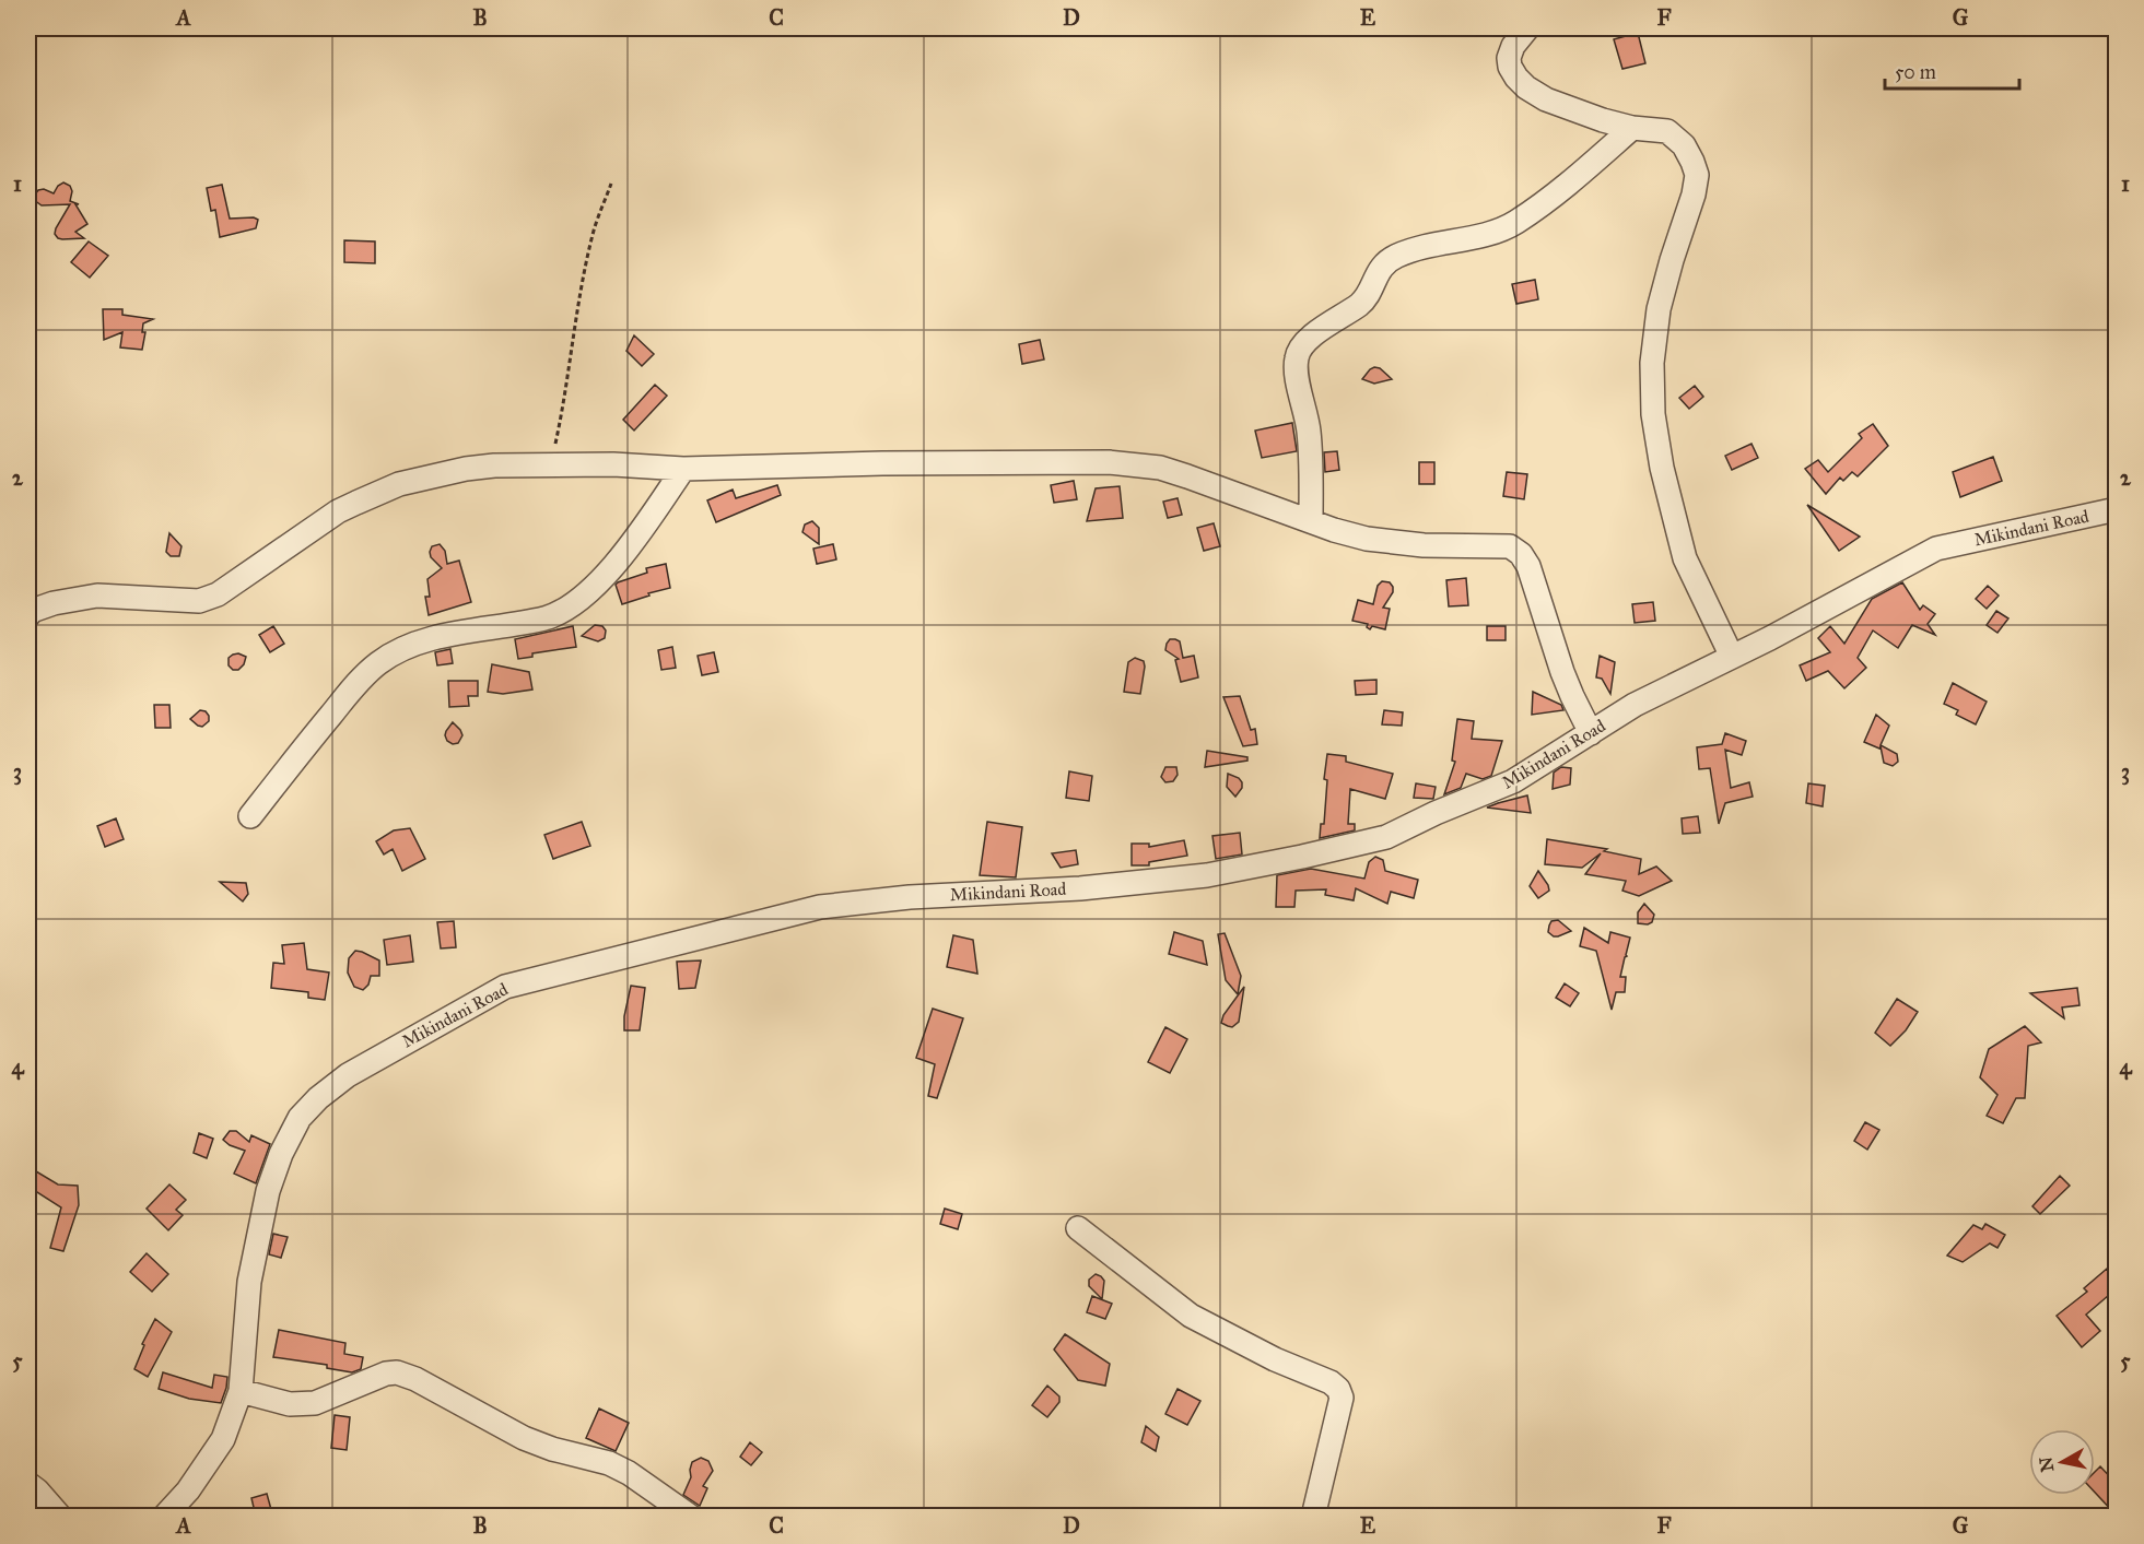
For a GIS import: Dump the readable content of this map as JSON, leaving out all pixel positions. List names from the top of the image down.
{
  "streets": {
    "street": ["Mikindani Road"]
  },
  "scale_bar": "50 m",
  "north": "left",
  "grid": {
    "columns": [
      "A",
      "B",
      "C",
      "D",
      "E",
      "F",
      "G"
    ],
    "rows": [
      "1",
      "2",
      "3",
      "4",
      "5"
    ]
  }
}
